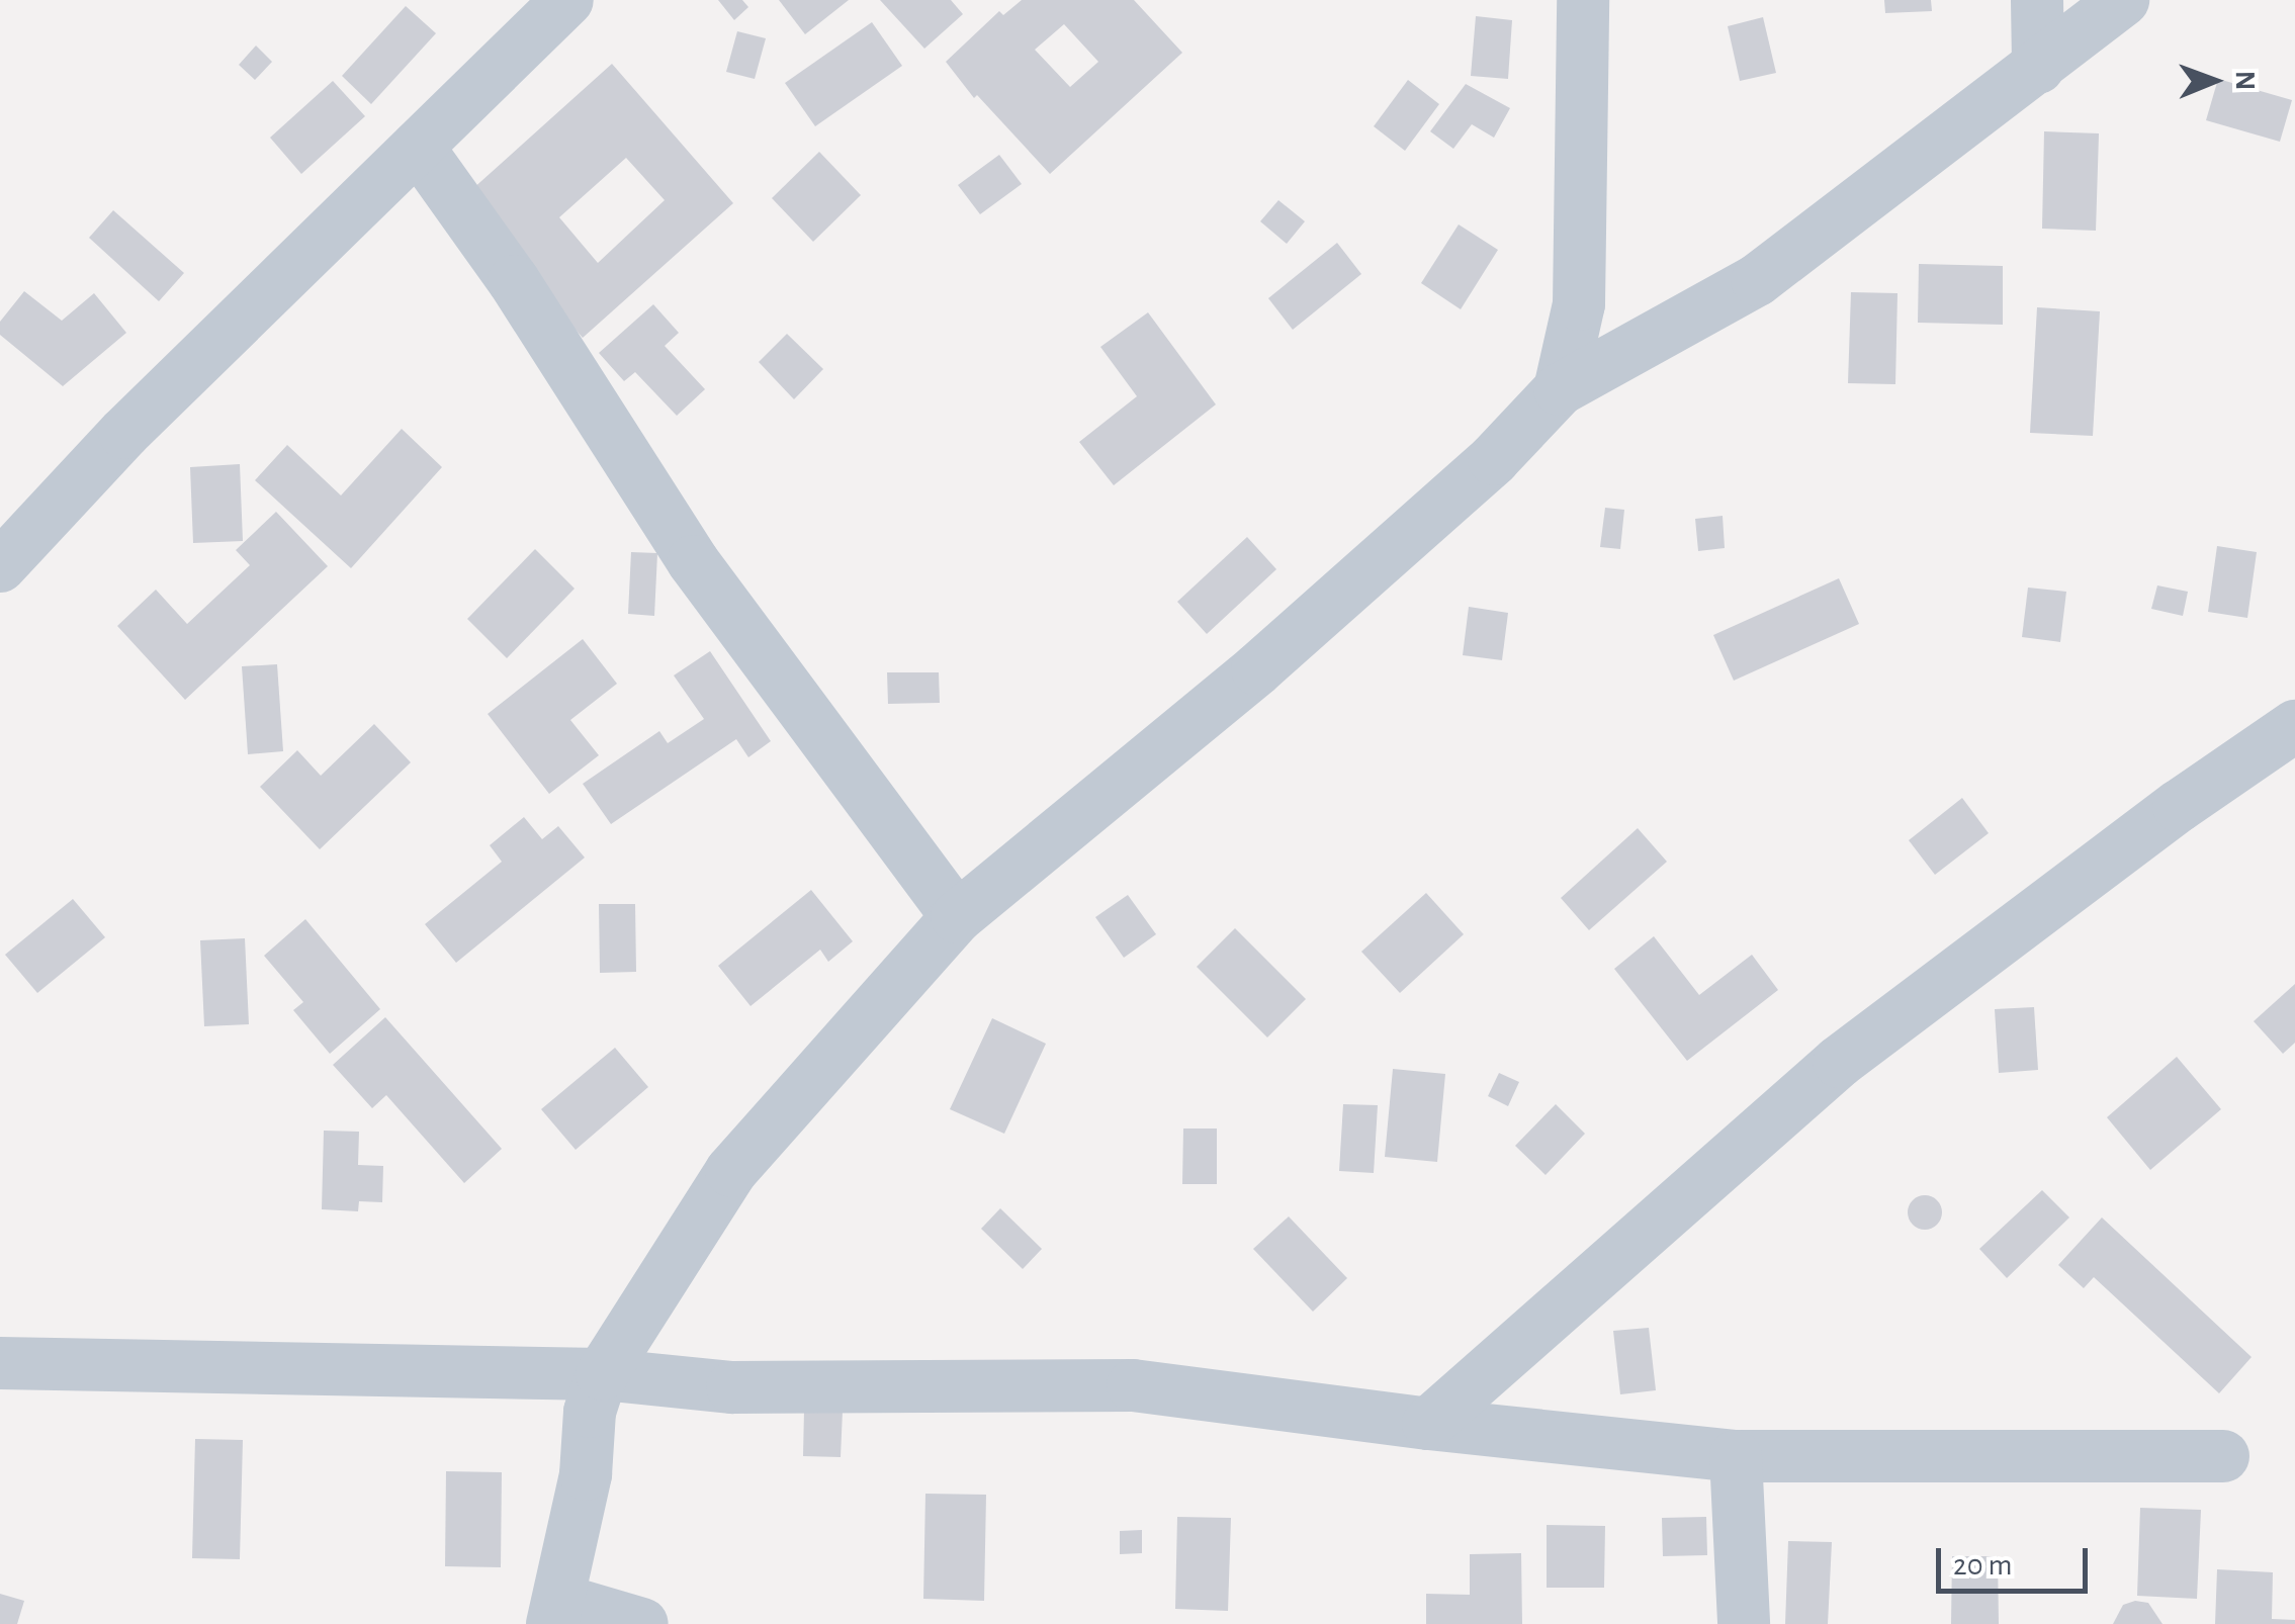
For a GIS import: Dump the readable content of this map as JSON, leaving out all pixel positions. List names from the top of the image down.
{
  "scale_bar": "20 m",
  "north": "right"
}
